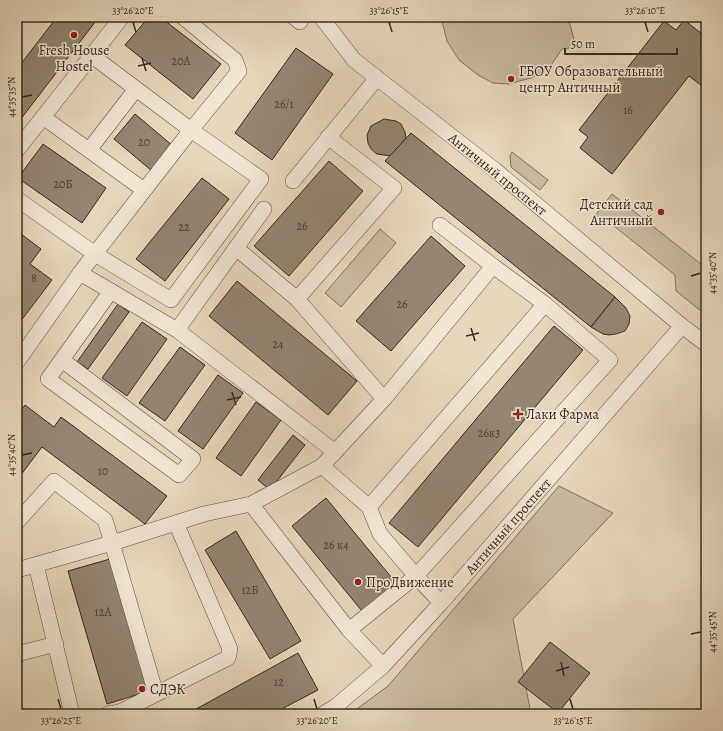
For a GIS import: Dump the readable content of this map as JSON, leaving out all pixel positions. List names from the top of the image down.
{
  "streets": {
    "street": ["Античный проспект"]
  },
  "places": {
    "other": [
      "Fresh House Hostel",
      "ГБОУ Образовательный центр Античный",
      "Детский сад Античный",
      "ПроДвижение",
      "СДЭК"
    ],
    "health": ["Лаки Фарма"]
  },
  "house_numbers": [
    "20А",
    "26/1",
    "16",
    "20",
    "20Б",
    "26",
    "22",
    "8",
    "26",
    "24",
    "26к3",
    "10",
    "26 к4",
    "12Б",
    "12А",
    "12"
  ],
  "scale_bar": "50 m",
  "coordinates": [
    "33°26'20\"E",
    "33°26'15\"E",
    "33°26'10\"E",
    "44°35'35\"N",
    "44°35'40\"N",
    "44°35'45\"N",
    "33°26'25\"E"
  ]
}
